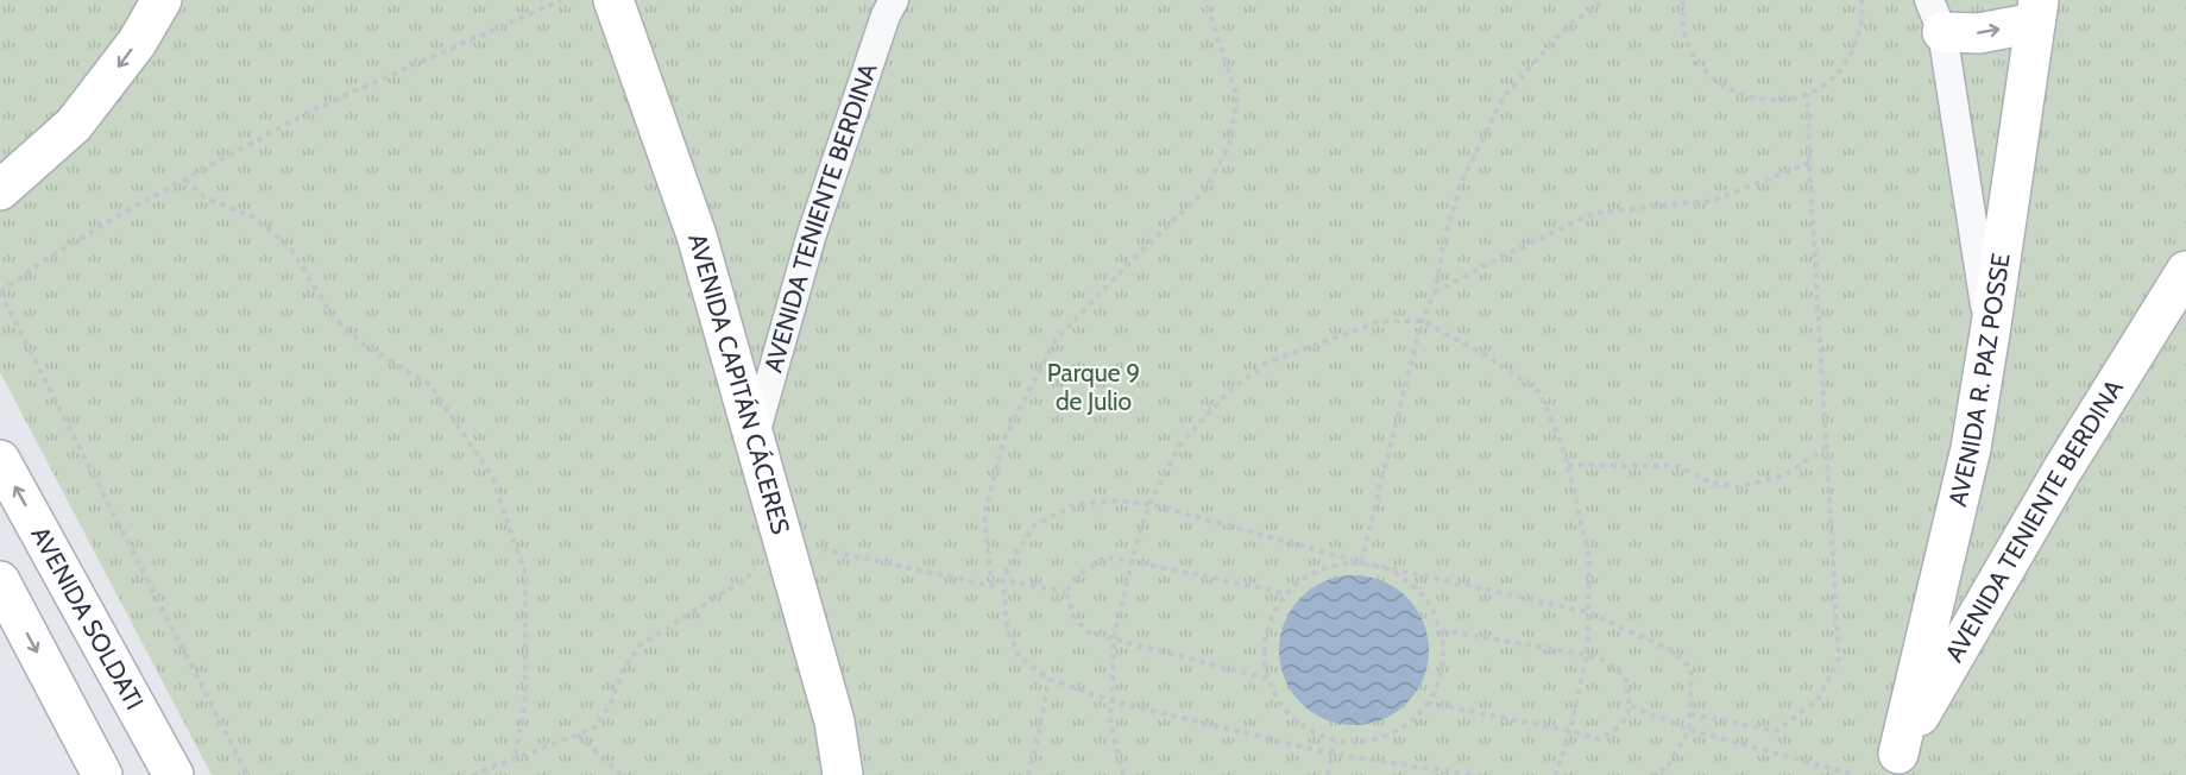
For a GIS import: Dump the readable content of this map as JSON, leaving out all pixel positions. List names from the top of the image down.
{
  "streets": {
    "street": [
      "AVENIDA TENIENTE BERDINA",
      "AVENIDA R. PAZ POSSE",
      "AVENIDA CAPITÁN CÁCERES",
      "AVENIDA SOLDATI"
    ]
  },
  "crossings": [
    ["AVENIDA TENIENTE BERDINA", "AVENIDA R. PAZ POSSE"],
    ["AVENIDA TENIENTE BERDINA", "AVENIDA CAPITÁN CÁCERES"]
  ],
  "parks": ["Parque 9 de Julio"]
}
